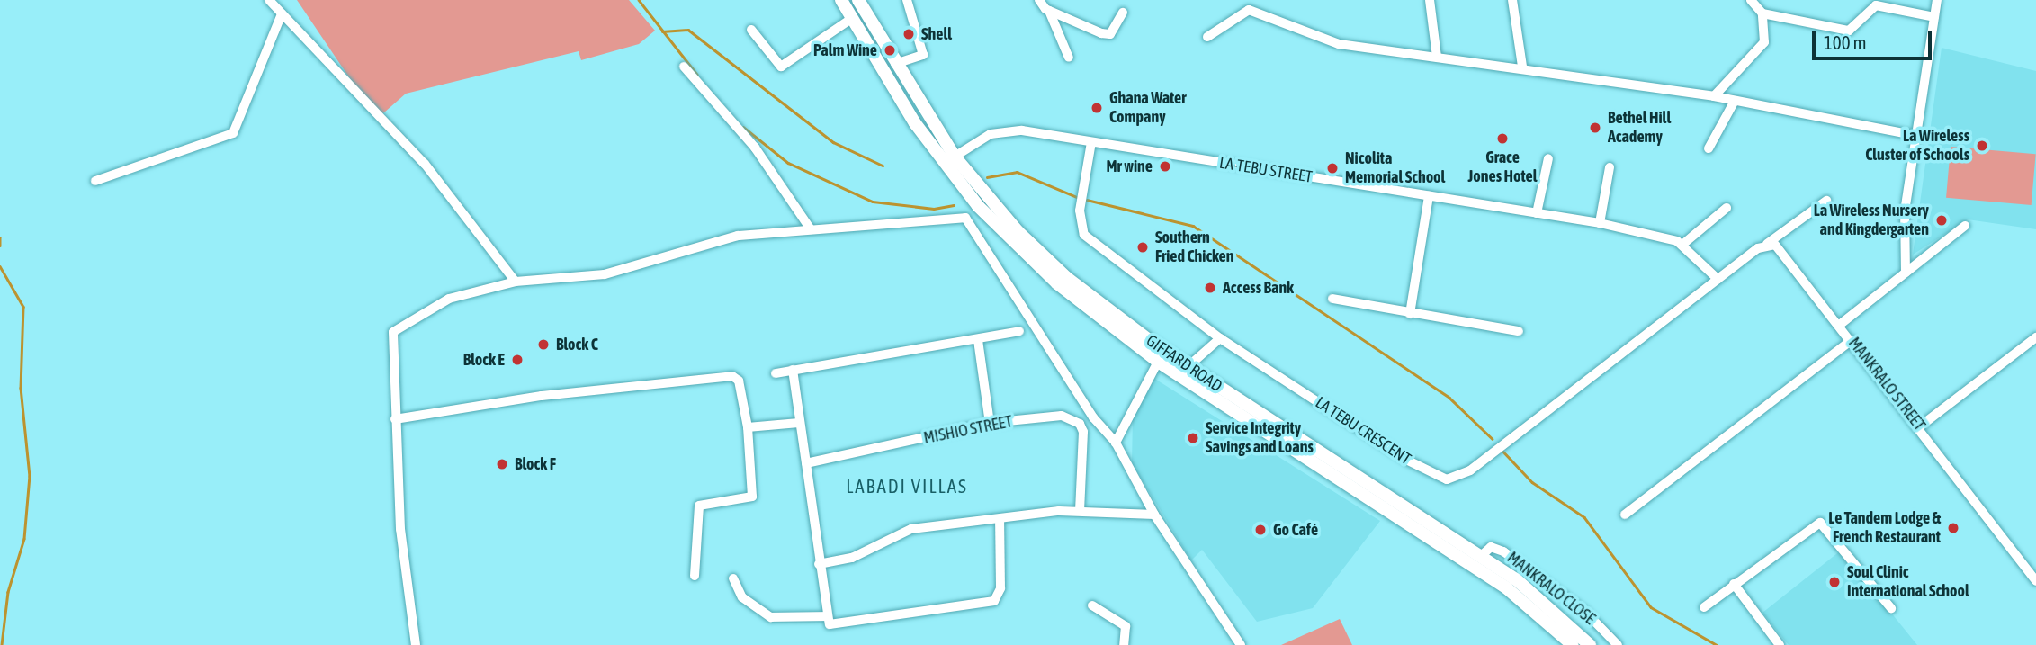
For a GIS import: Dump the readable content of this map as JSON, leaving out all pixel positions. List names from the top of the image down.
{
  "streets": {
    "main road": ["GIFFARD ROAD"],
    "street": [
      "LA-TEBU STREET",
      "MANKRALO STREET",
      "MISHIO STREET",
      "LA TEBU CRESCENT",
      "MANKRALO CLOSE"
    ]
  },
  "crossings": [
    ["LA-TEBU STREET", "GIFFARD ROAD"],
    ["LA-TEBU STREET", "LA TEBU CRESCENT"],
    ["GIFFARD ROAD", "MANKRALO CLOSE"]
  ],
  "districts": ["LABADI VILLAS"],
  "places": [
    "Shell",
    "Palm Wine",
    "Ghana Water Company",
    "Bethel Hill Academy",
    "Grace Jones Hotel",
    "La Wireless Cluster of Schools",
    "Mr wine",
    "Nicolita Memorial School",
    "La Wireless Nursery and Kingdergarten",
    "Southern Fried Chicken",
    "Access Bank",
    "Block C",
    "Block E",
    "Service Integrity Savings and Loans",
    "Block F",
    "Le Tandem Lodge & French Restaurant",
    "Go Café",
    "Soul Clinic International School"
  ],
  "scale_bar": "100 m"
}
